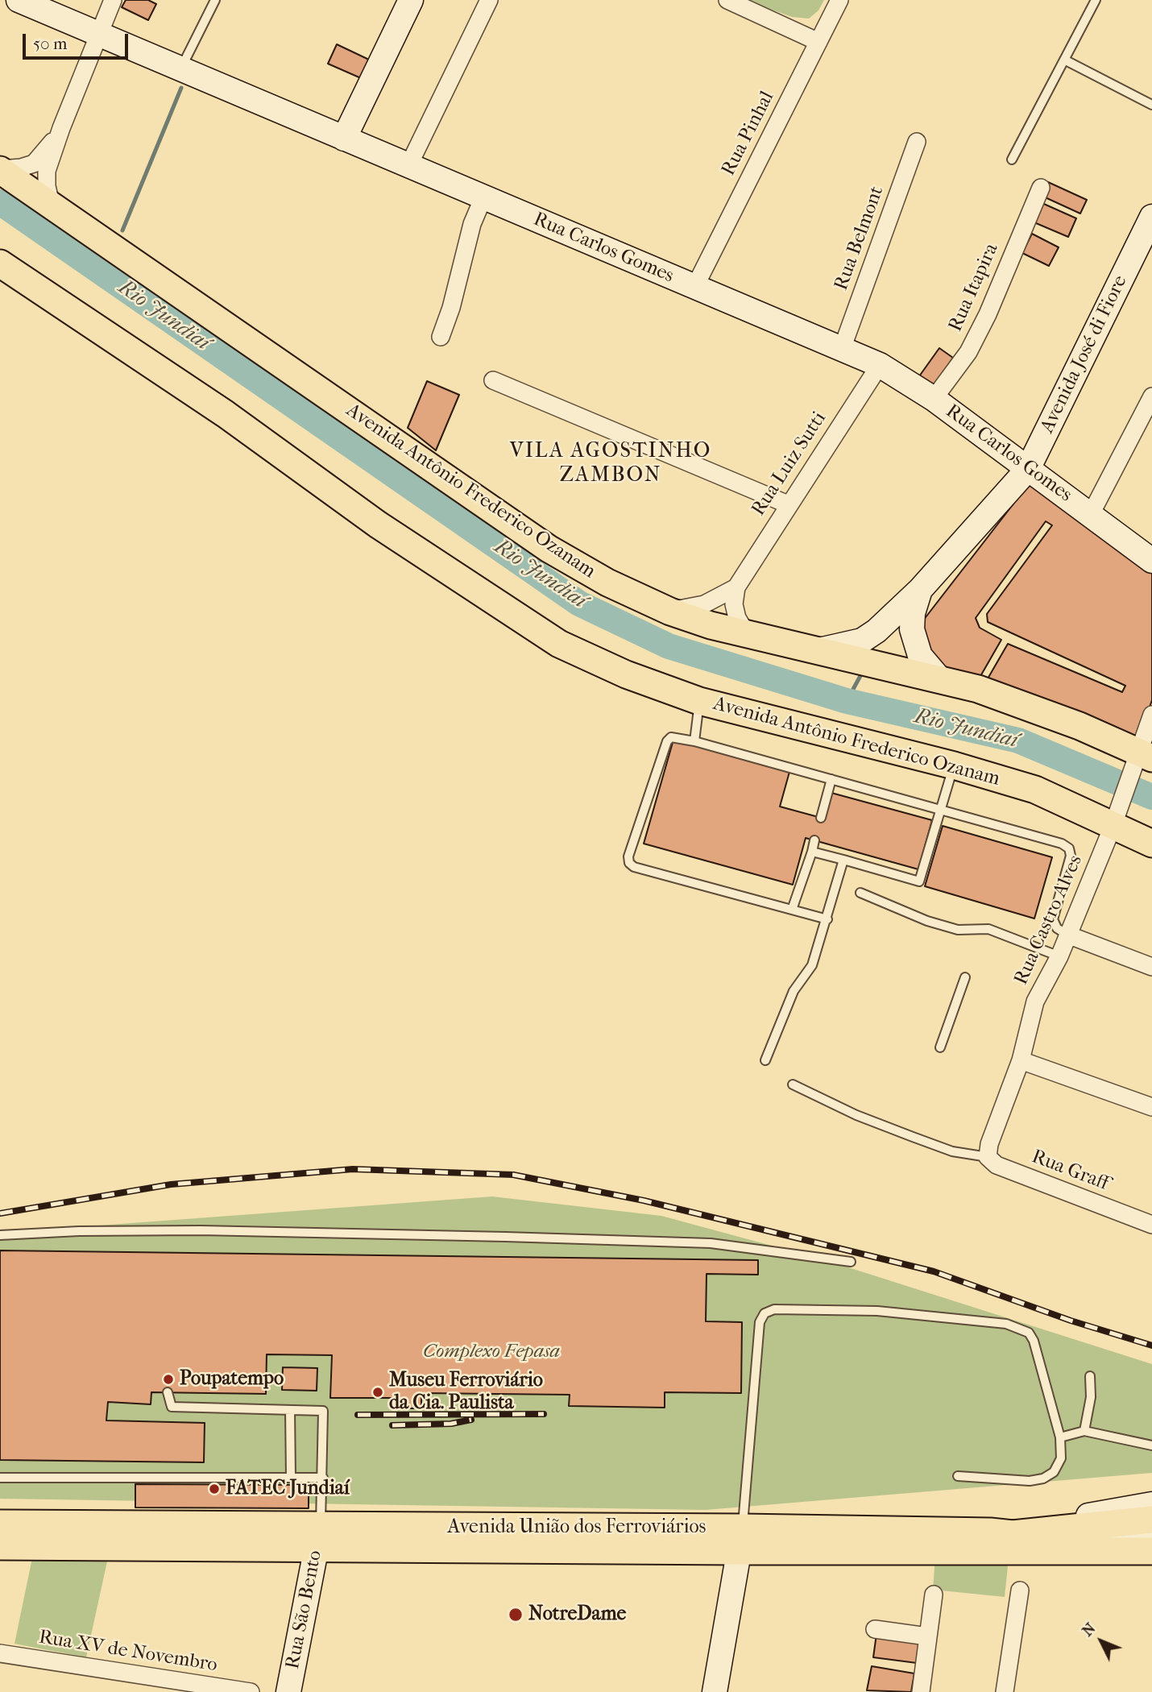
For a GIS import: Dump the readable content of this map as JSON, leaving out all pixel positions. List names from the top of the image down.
{
  "streets": {
    "main road": [
      "Rua Carlos Gomes",
      "Avenida José di Fiore",
      "Avenida Antônio Frederico Ozanam",
      "Avenida União dos Ferroviários",
      "Rua São Bento"
    ],
    "street": [
      "Rua Pinhal",
      "Rua Belmont",
      "Rua Itapira",
      "Rua Luiz Sutti",
      "Rua Castro Alves",
      "Rua Graff",
      "Rua XV de Novembro"
    ]
  },
  "crossings": [
    ["Rua Pinhal", "Rua Carlos Gomes"],
    ["Rua Belmont", "Rua Carlos Gomes"],
    ["Rua Carlos Gomes", "Rua Itapira"],
    ["Rua Carlos Gomes", "Avenida José di Fiore"],
    ["Rua Carlos Gomes", "Rua Luiz Sutti"],
    ["Avenida José di Fiore", "Avenida Antônio Frederico Ozanam"],
    ["Avenida Antônio Frederico Ozanam", "Rua Castro Alves"],
    ["Rua Castro Alves", "Rua Graff"],
    ["Avenida União dos Ferroviários", "Rua São Bento"]
  ],
  "districts": ["VILA AGOSTINHO ZAMBON"],
  "water": ["Rio Jundiaí"],
  "parks": ["Complexo Fepasa"],
  "places": [
    "Poupatempo",
    "Museu Ferroviário da Cia. Paulista",
    "FATEC Jundiaí",
    "NotreDame"
  ],
  "scale_bar": "50 m",
  "north": "top left"
}
